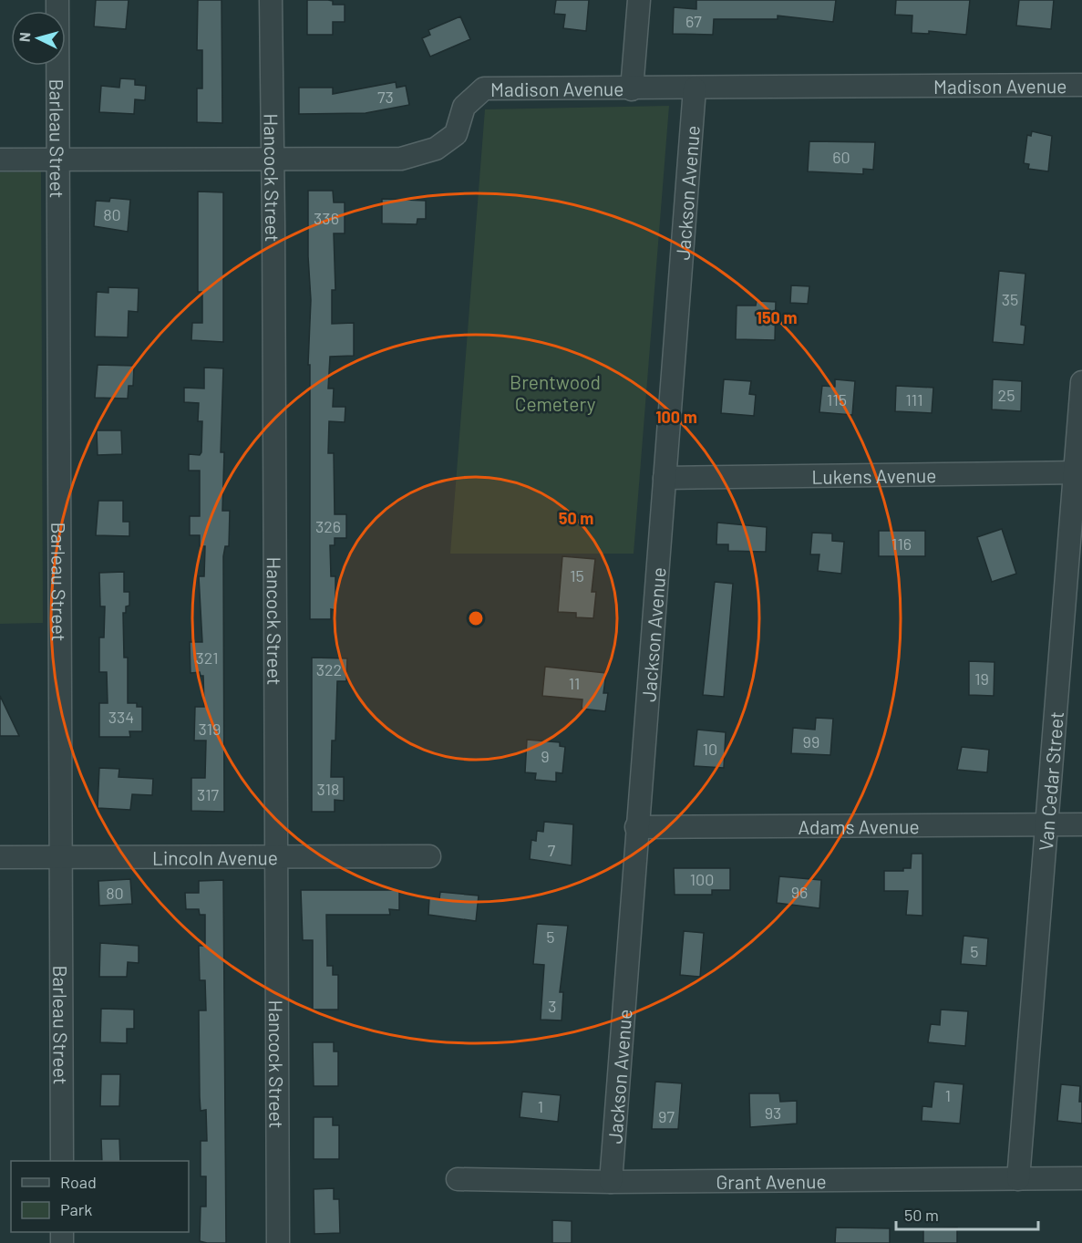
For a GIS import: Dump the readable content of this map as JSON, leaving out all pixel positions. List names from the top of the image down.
{
  "streets": {
    "street": [
      "Madison Avenue",
      "Barleau Street",
      "Hancock Street",
      "Jackson Avenue",
      "Lukens Avenue",
      "Van Cedar Street",
      "Adams Avenue",
      "Lincoln Avenue",
      "Grant Avenue"
    ]
  },
  "crossings": [
    ["Madison Avenue", "Barleau Street"],
    ["Madison Avenue", "Hancock Street"],
    ["Madison Avenue", "Jackson Avenue"],
    ["Barleau Street", "Lincoln Avenue"],
    ["Hancock Street", "Lincoln Avenue"],
    ["Jackson Avenue", "Lukens Avenue"],
    ["Jackson Avenue", "Adams Avenue"],
    ["Jackson Avenue", "Grant Avenue"],
    ["Lukens Avenue", "Van Cedar Street"],
    ["Van Cedar Street", "Adams Avenue"],
    ["Van Cedar Street", "Grant Avenue"]
  ],
  "parks": ["Brentwood Cemetery"],
  "house_numbers": [
    "67",
    "73",
    "60",
    "80",
    "336",
    "35",
    "25",
    "115",
    "111",
    "326",
    "116",
    "15",
    "321",
    "322",
    "19",
    "11",
    "334",
    "319",
    "99",
    "10",
    "9",
    "318",
    "317",
    "7",
    "100",
    "96",
    "80",
    "5",
    "5",
    "3",
    "1",
    "1",
    "93",
    "97"
  ],
  "legend": ["Road", "Park"],
  "scale_bar": "50 m",
  "north": "left",
  "rings": ["150 m", "100 m", "50 m"]
}
